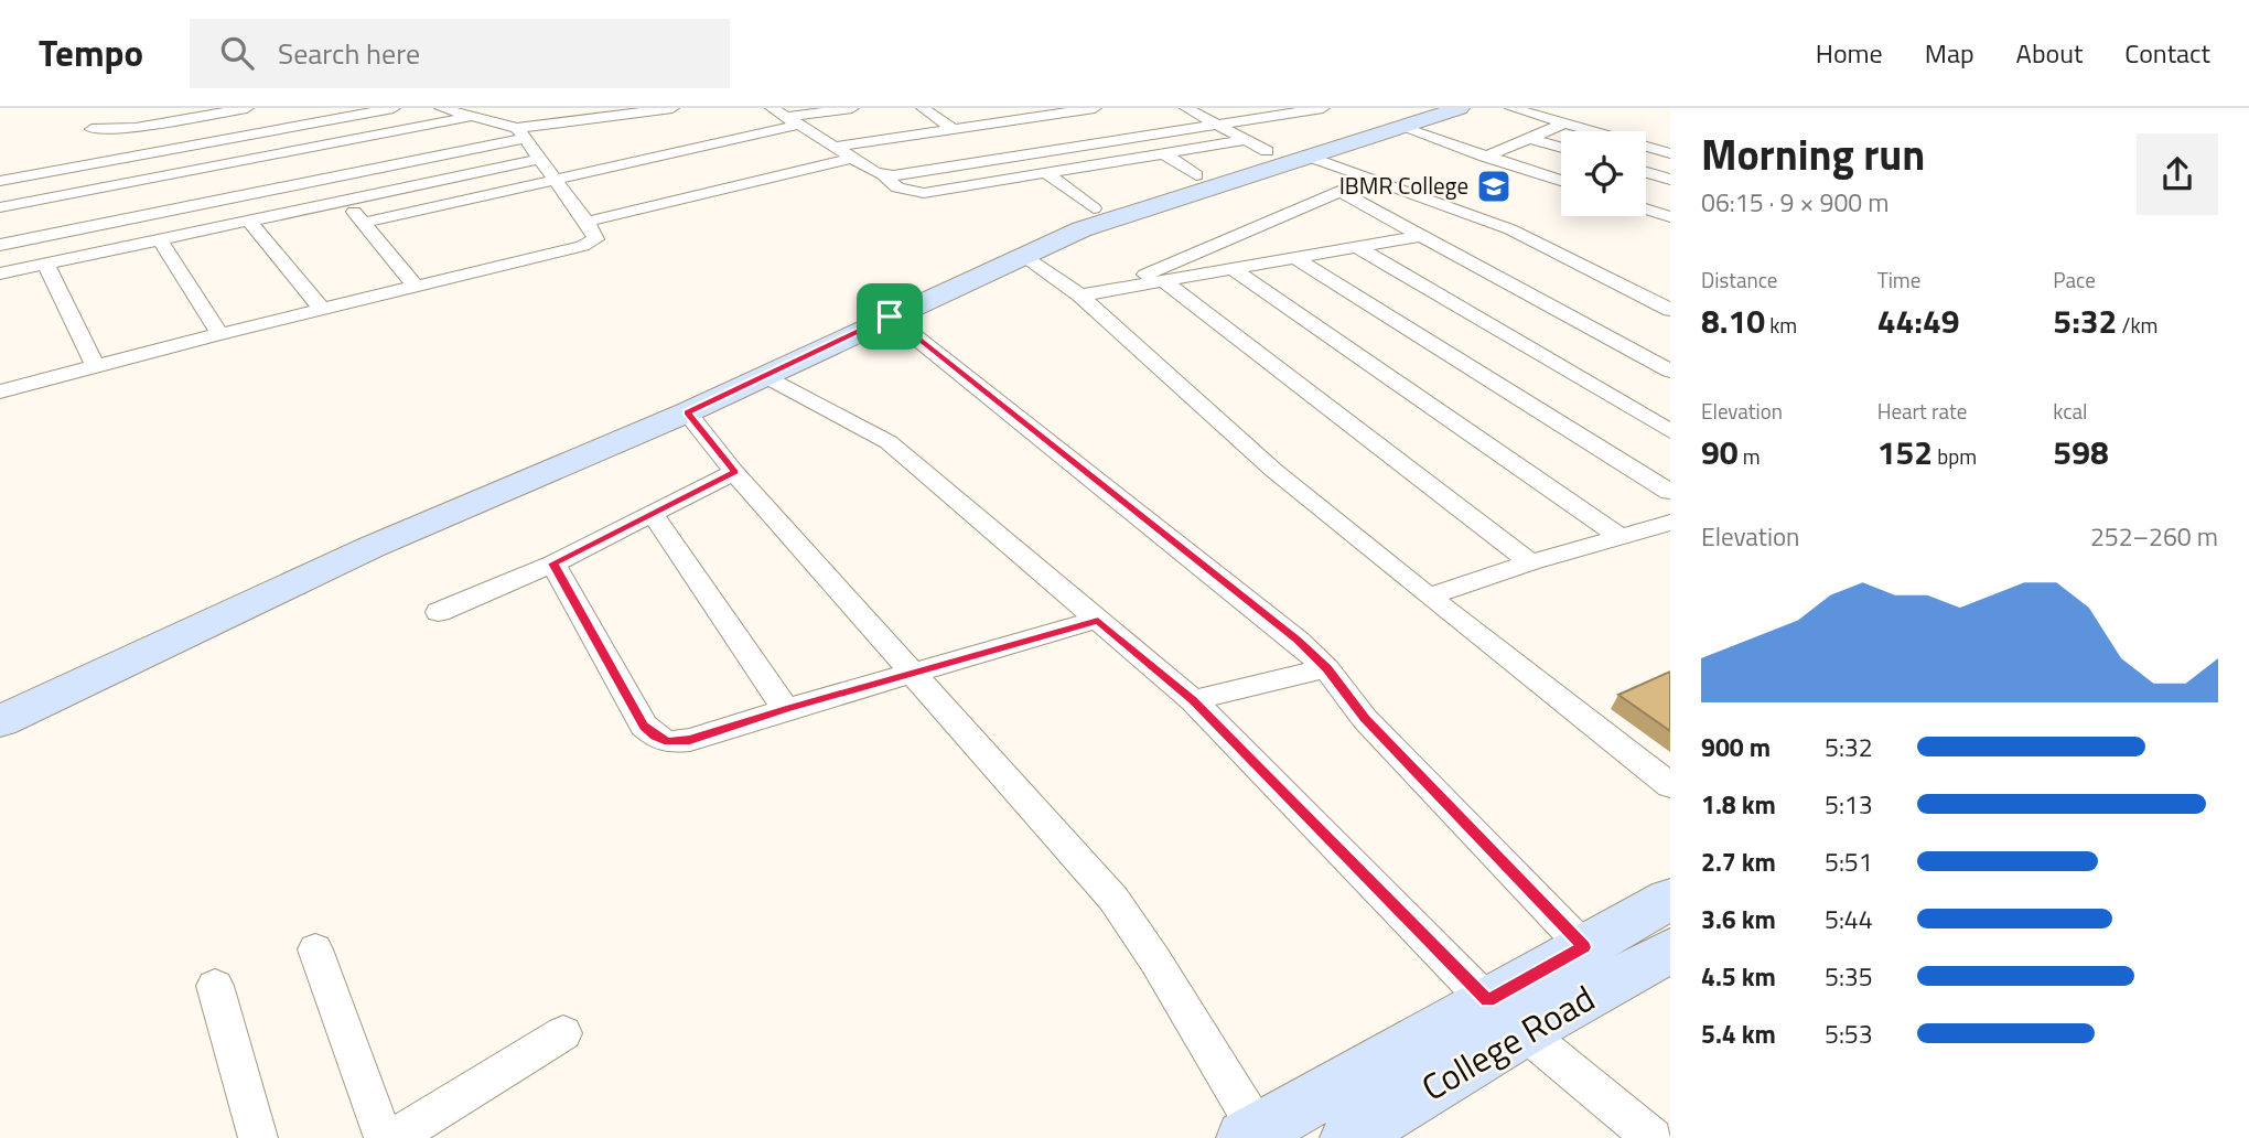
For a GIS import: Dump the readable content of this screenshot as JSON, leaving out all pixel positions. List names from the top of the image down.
{
  "streets": {
    "street": ["College Road"]
  },
  "places": {
    "school or university": ["IBMR College"]
  },
  "page": {
    "header": "Tempo",
    "search": "Search here",
    "nav": [
      "Home",
      "Map",
      "About",
      "Contact"
    ],
    "heading": ["Morning run", "06:15 · 9 × 900 m"],
    "stats": [
      ["Distance", "8.10 km"],
      ["Time", "44:49"],
      ["Pace", "5:32 /km"],
      ["Elevation", "90 m"],
      ["Heart rate", "152 bpm"],
      ["kcal", "598"]
    ],
    "chart": ["Elevation", "252–260 m"],
    "list": [
      {
        "name": "900 m",
        "note": "5:32"
      },
      {
        "name": "1.8 km",
        "note": "5:13"
      },
      {
        "name": "2.7 km",
        "note": "5:51"
      },
      {
        "name": "3.6 km",
        "note": "5:44"
      },
      {
        "name": "4.5 km",
        "note": "5:35"
      },
      {
        "name": "5.4 km",
        "note": "5:53"
      }
    ]
  }
}
